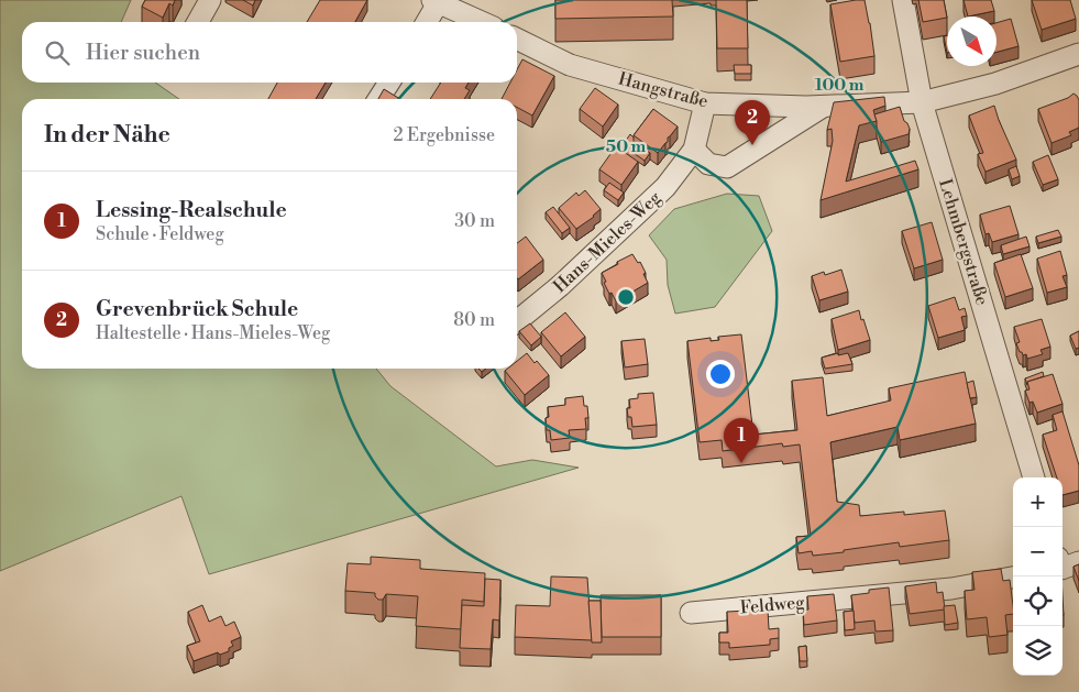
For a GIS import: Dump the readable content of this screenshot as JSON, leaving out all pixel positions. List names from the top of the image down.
{
  "streets": {
    "street": [
      "Hangstraße",
      "Hans-Mieles-Weg",
      "Lehmbergstraße",
      "Feldweg"
    ]
  },
  "crossings": [
    ["Hangstraße", "Hans-Mieles-Weg"],
    ["Hangstraße", "Lehmbergstraße"]
  ],
  "north": "bottom right",
  "page": {
    "search": "Hier suchen",
    "heading": ["In der Nähe", "2 Ergebnisse"],
    "pins": ["2", "1"],
    "list": [
      {
        "mark": "1",
        "name": "Lessing-Realschule",
        "note": "Schule · Feldweg",
        "value": "30 m"
      },
      {
        "mark": "2",
        "name": "Grevenbrück Schule",
        "note": "Haltestelle · Hans-Mieles-Weg",
        "value": "80 m"
      }
    ],
    "map_buttons": ["+", "−"]
  },
  "rings": ["100 m", "50 m"]
}
